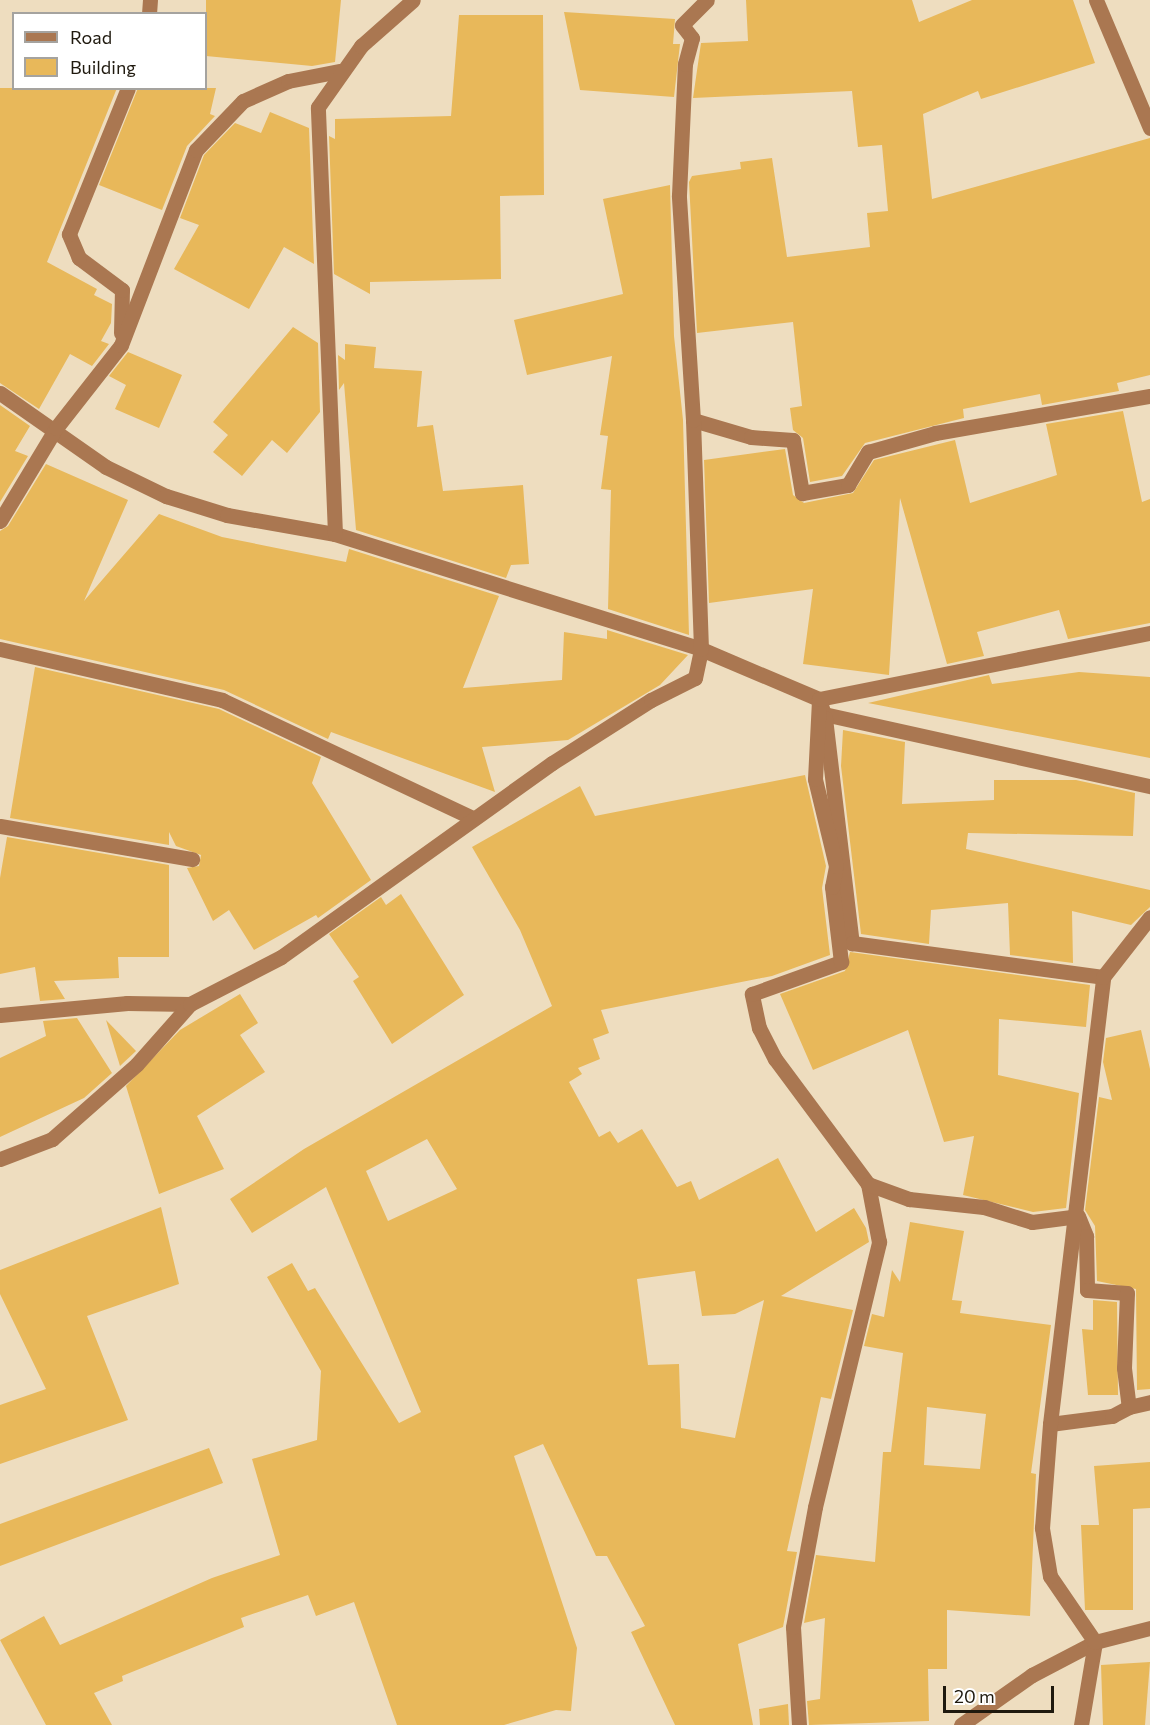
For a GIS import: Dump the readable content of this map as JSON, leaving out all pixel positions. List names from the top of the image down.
{
  "legend": ["Road", "Building"],
  "scale_bar": "20 m"
}
